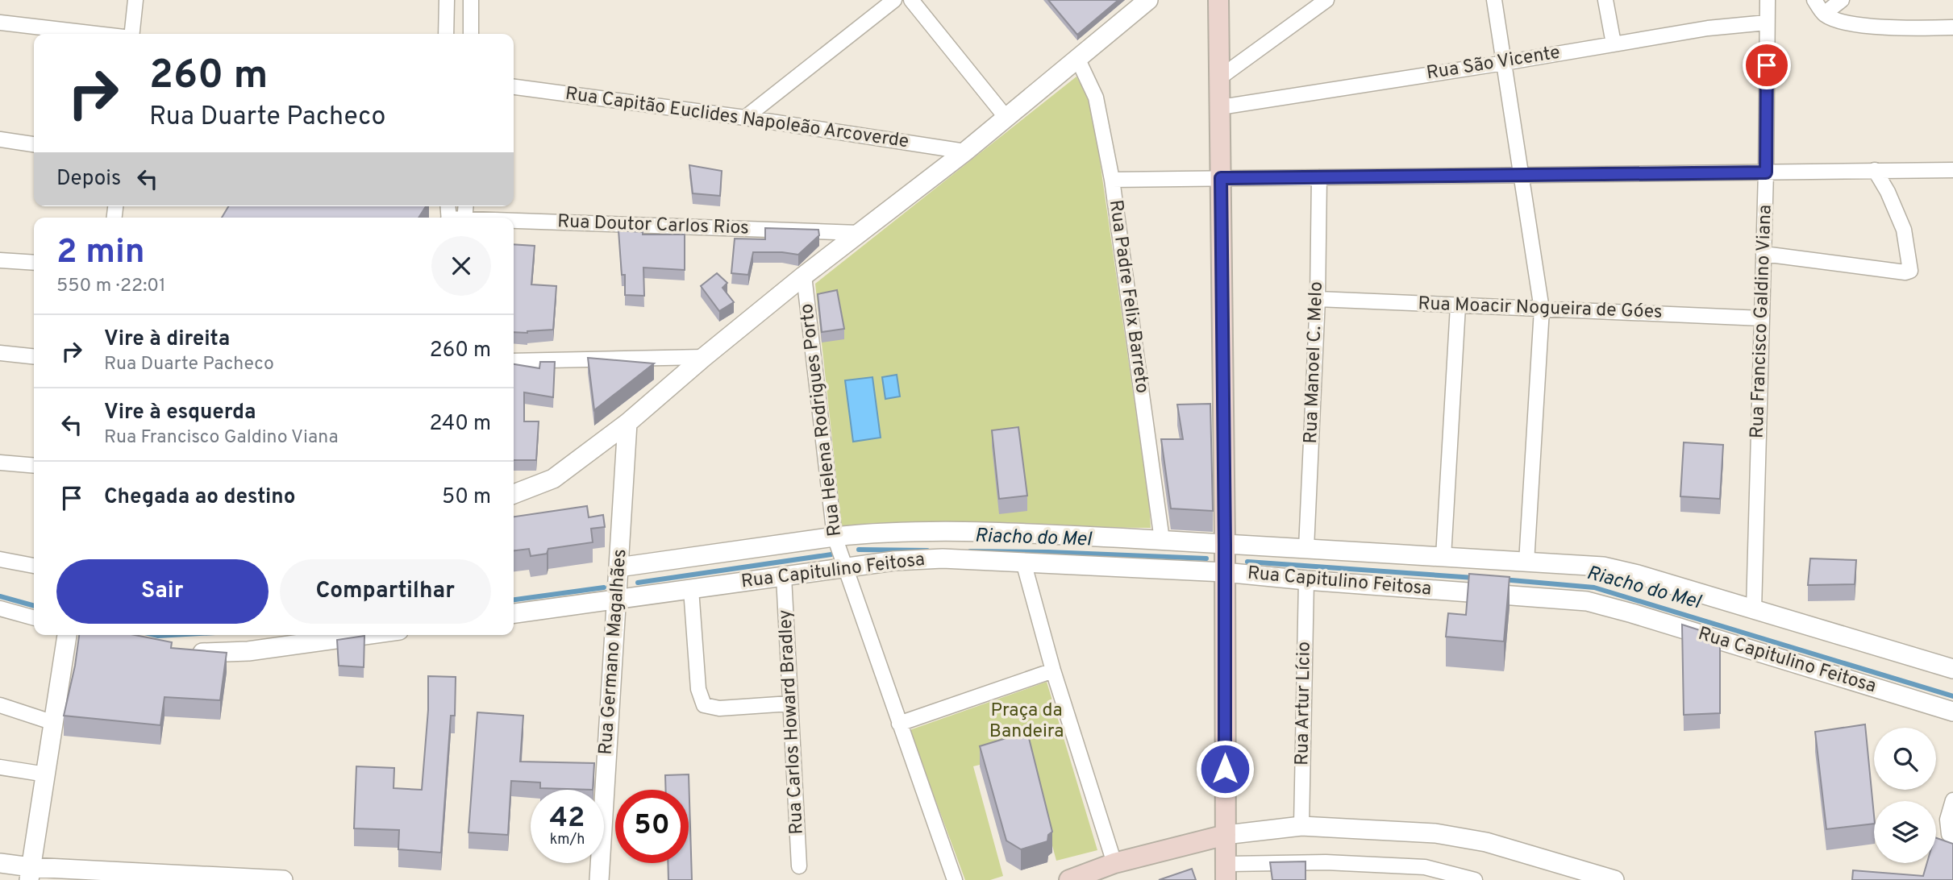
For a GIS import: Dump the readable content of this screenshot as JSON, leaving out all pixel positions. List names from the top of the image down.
{
  "streets": {
    "street": [
      "Rua São Vicente",
      "Rua Capitão Euclides Napoleão Arcoverde",
      "Rua Doutor Carlos Rios",
      "Rua Padre Felix Barreto",
      "Rua Moacir Nogueira de Góes",
      "Rua Francisco Galdino Viana",
      "Rua Manoel C. Melo",
      "Rua Helena Rodrigues Porto",
      "Rua Capitulino Feitosa",
      "Rua Germano Magalhães",
      "Rua Artur Lício",
      "Rua Carlos Howard Bradley"
    ]
  },
  "crossings": [
    ["Rua São Vicente", "Rua Francisco Galdino Viana"],
    ["Rua Padre Felix Barreto", "Rua Capitulino Feitosa"],
    ["Rua Moacir Nogueira de Góes", "Rua Francisco Galdino Viana"],
    ["Rua Moacir Nogueira de Góes", "Rua Manoel C. Melo"],
    ["Rua Francisco Galdino Viana", "Rua Capitulino Feitosa"],
    ["Rua Manoel C. Melo", "Rua Capitulino Feitosa"],
    ["Rua Helena Rodrigues Porto", "Rua Capitulino Feitosa"],
    ["Rua Capitulino Feitosa", "Rua Germano Magalhães"],
    ["Rua Capitulino Feitosa", "Rua Artur Lício"],
    ["Rua Capitulino Feitosa", "Rua Carlos Howard Bradley"]
  ],
  "water": ["Riacho do Mel"],
  "parks": ["Praça da Bandeira"],
  "page": {
    "turn": ["260 m", "Rua Duarte Pacheco"],
    "then": "Depois",
    "heading": ["2 min", "550 m · 22:01"],
    "list": [
      {
        "name": "Vire à direita",
        "note": "Rua Duarte Pacheco",
        "value": "260 m"
      },
      {
        "name": "Vire à esquerda",
        "note": "Rua Francisco Galdino Viana",
        "value": "240 m"
      },
      {
        "name": "Chegada ao destino",
        "value": "50 m"
      }
    ],
    "buttons": ["Sair", "Compartilhar"],
    "speed": "42 km/h",
    "limit": "50"
  }
}
